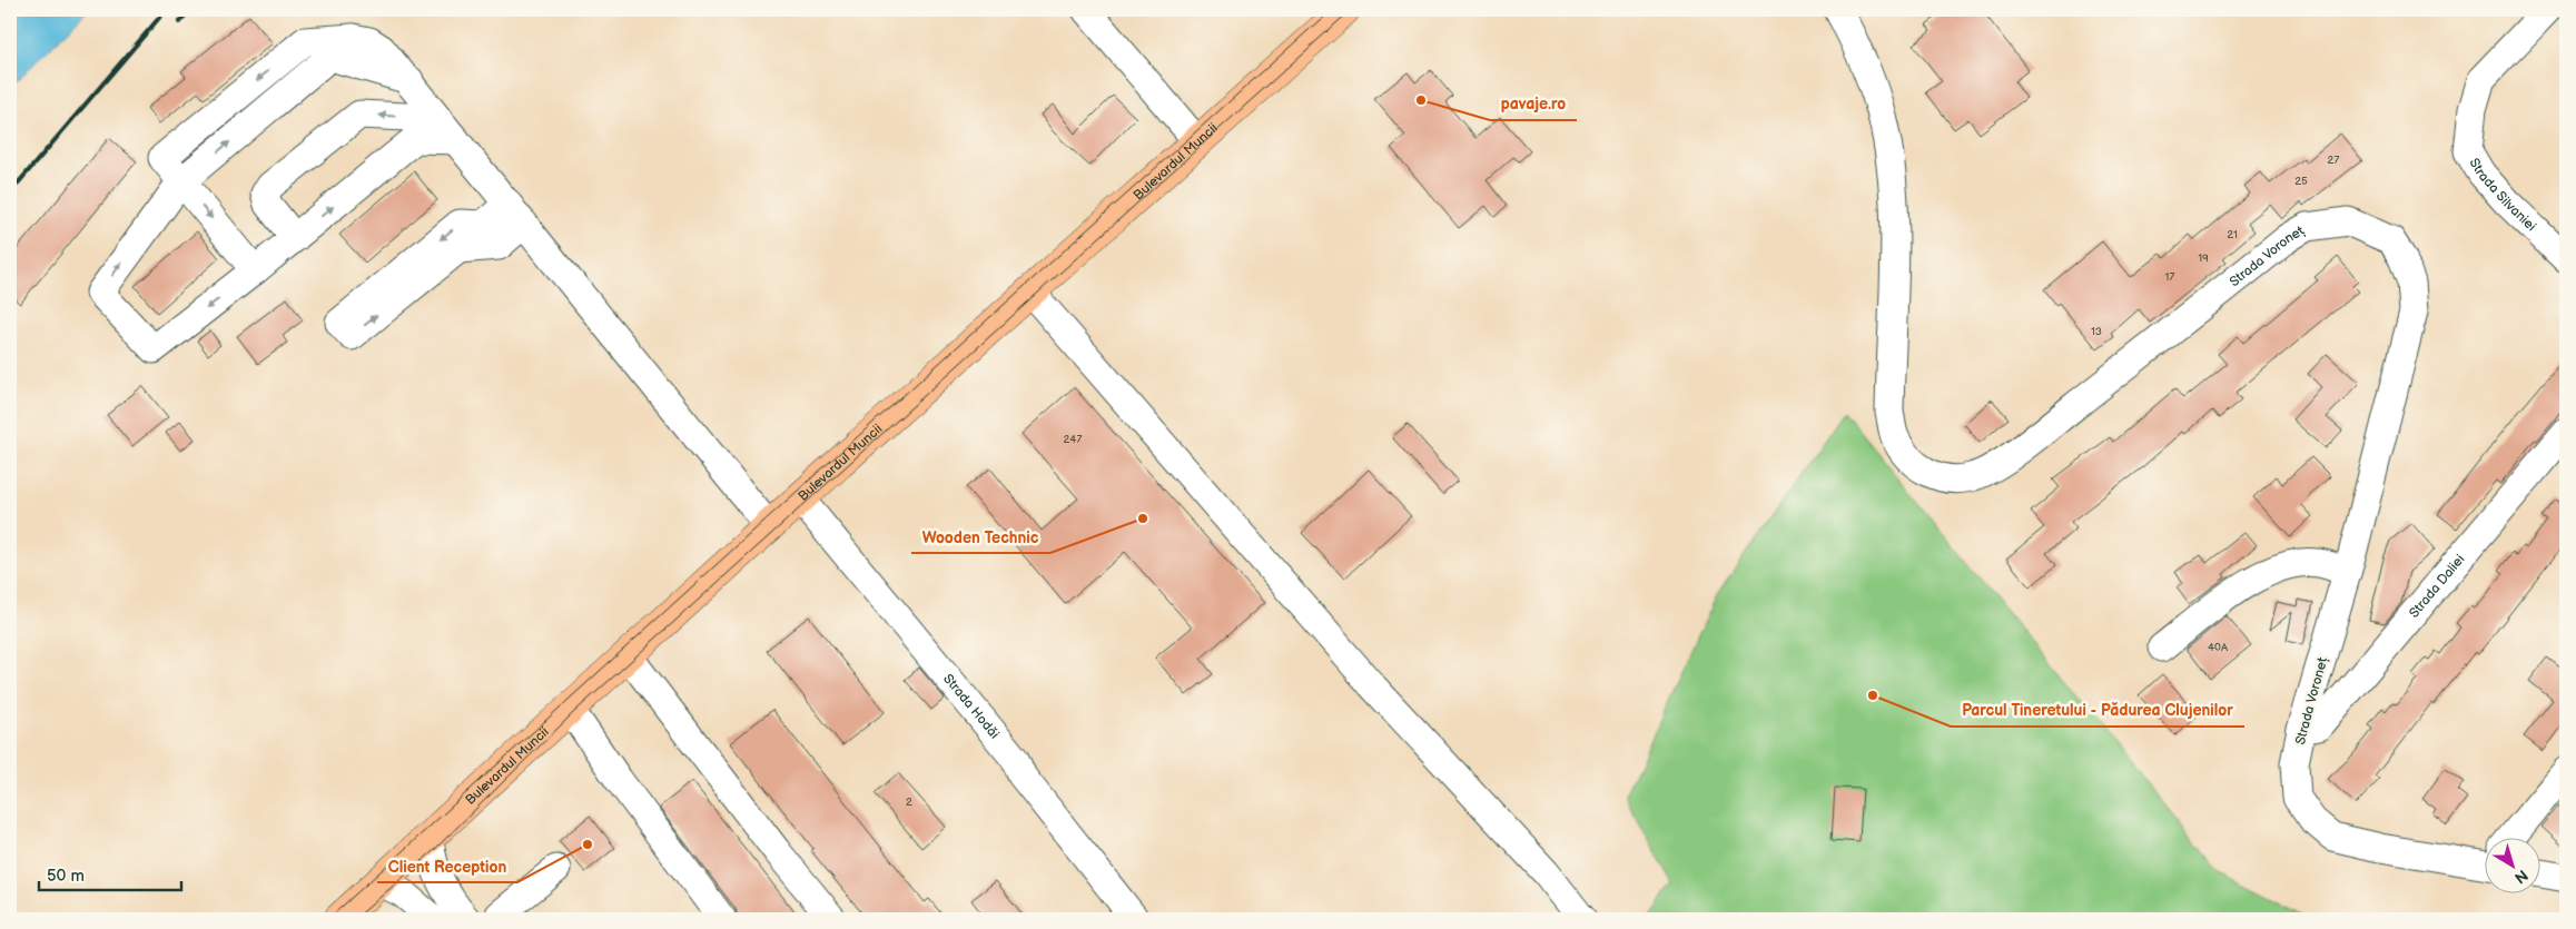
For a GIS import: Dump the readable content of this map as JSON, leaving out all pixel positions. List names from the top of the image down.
{
  "streets": {
    "main road": ["Bulevardul Muncii"],
    "street": [
      "Strada Silvaniei",
      "Strada Voroneț",
      "Strada Daliei",
      "Strada Hodăi"
    ]
  },
  "crossings": [
    ["Bulevardul Muncii", "Strada Hodăi"],
    ["Strada Voroneț", "Strada Daliei"]
  ],
  "places": [
    "pavaje.ro",
    "Wooden Technic",
    "Parcul Tineretului - Pădurea Clujenilor",
    "Client Reception"
  ],
  "house_numbers": [
    "27",
    "25",
    "21",
    "19",
    "17",
    "13",
    "247",
    "40A",
    "2"
  ],
  "scale_bar": "50 m",
  "north": "bottom right"
}
